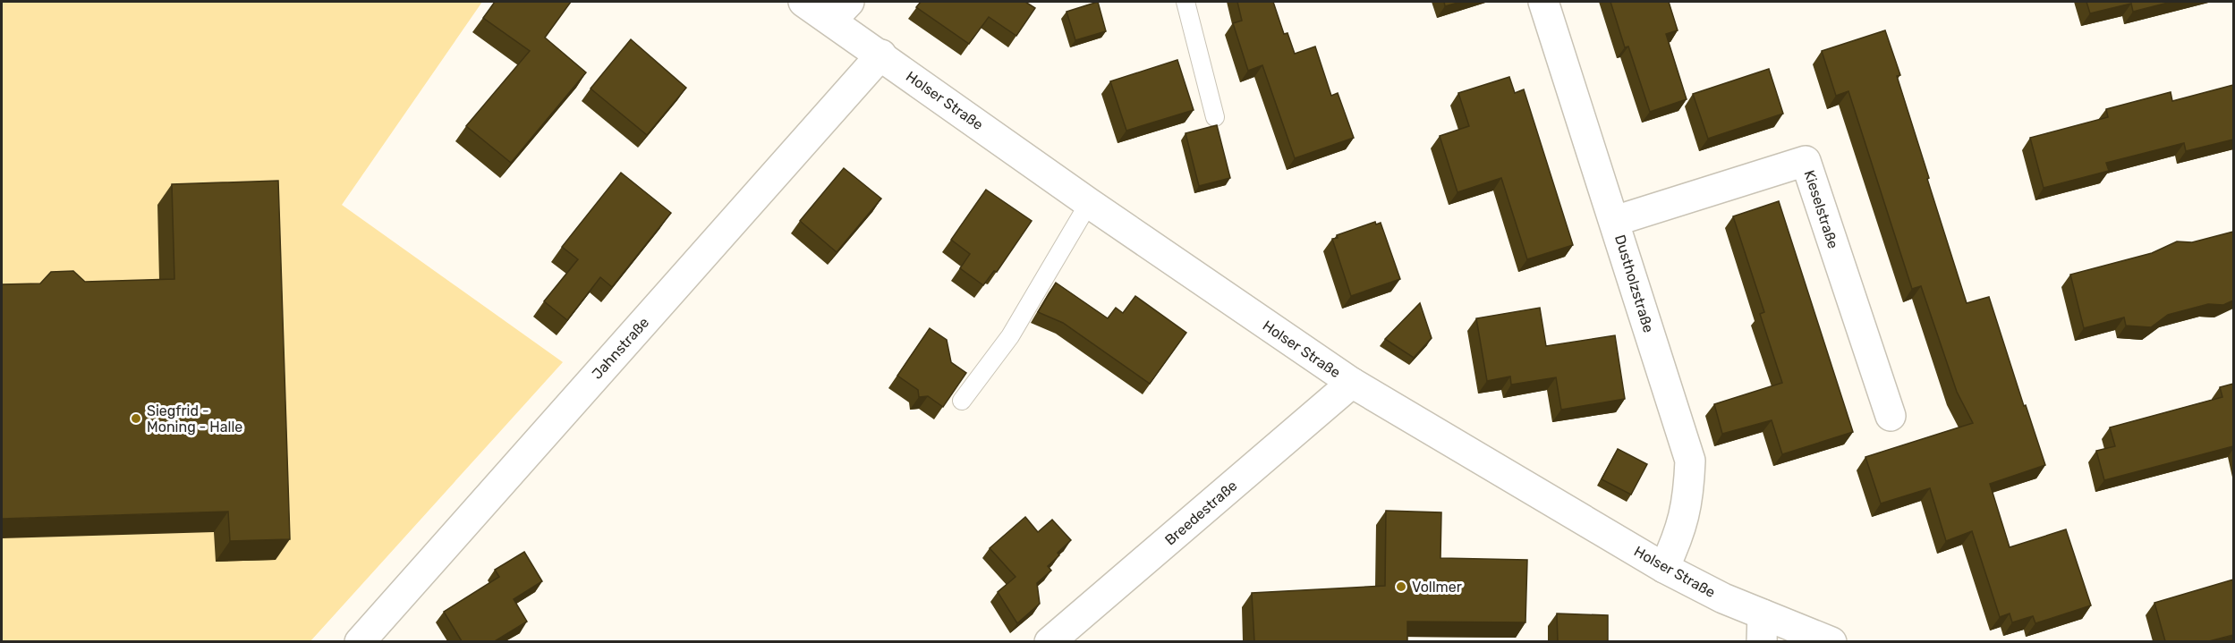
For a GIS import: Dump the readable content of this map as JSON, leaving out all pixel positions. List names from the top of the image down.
{
  "streets": {
    "street": [
      "Holser Straße",
      "Kieselstraße",
      "Dustholzstraße",
      "Jahnstraße",
      "Breedestraße"
    ]
  },
  "crossings": [
    ["Holser Straße", "Dustholzstraße"],
    ["Holser Straße", "Jahnstraße"],
    ["Holser Straße", "Breedestraße"],
    ["Kieselstraße", "Dustholzstraße"]
  ],
  "places": ["Siegfrid - Moning - Halle", "Vollmer"]
}
